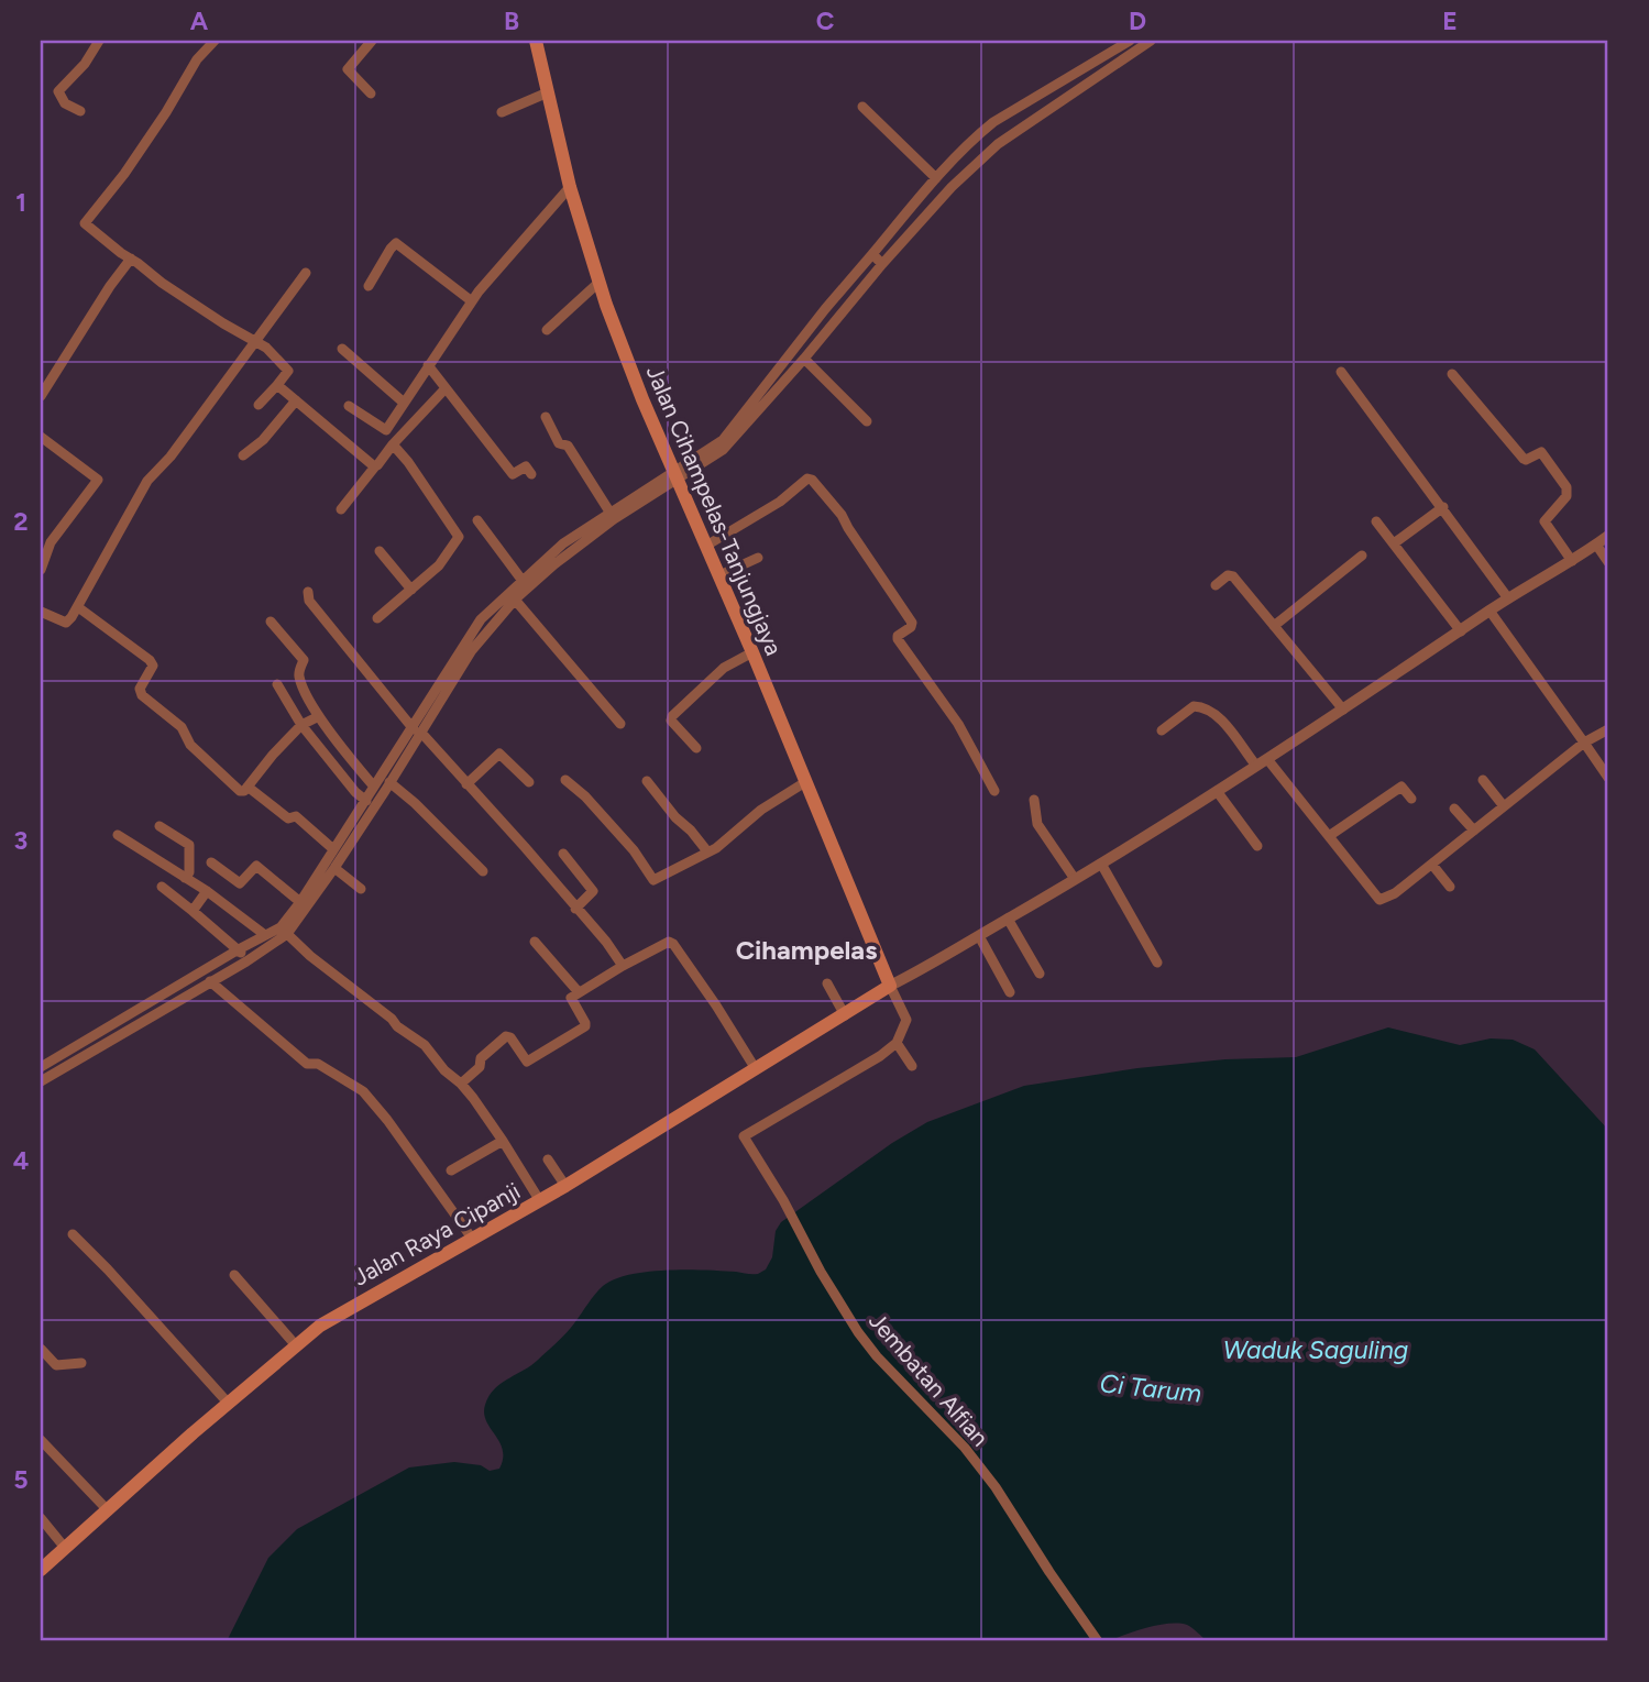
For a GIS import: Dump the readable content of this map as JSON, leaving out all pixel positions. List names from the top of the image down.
{
  "streets": {
    "main road": ["Jalan Cihampelas-Tanjungjaya", "Jalan Raya Cipanji"],
    "street": ["Jembatan Alfian"]
  },
  "crossings": [
    ["Jalan Cihampelas-Tanjungjaya", "Jalan Raya Cipanji"]
  ],
  "districts": ["Cihampelas"],
  "water": ["Waduk Saguling", "Ci Tarum"],
  "grid": {
    "columns": [
      "A",
      "B",
      "C",
      "D",
      "E"
    ],
    "rows": [
      "1",
      "2",
      "3",
      "4",
      "5"
    ]
  }
}
